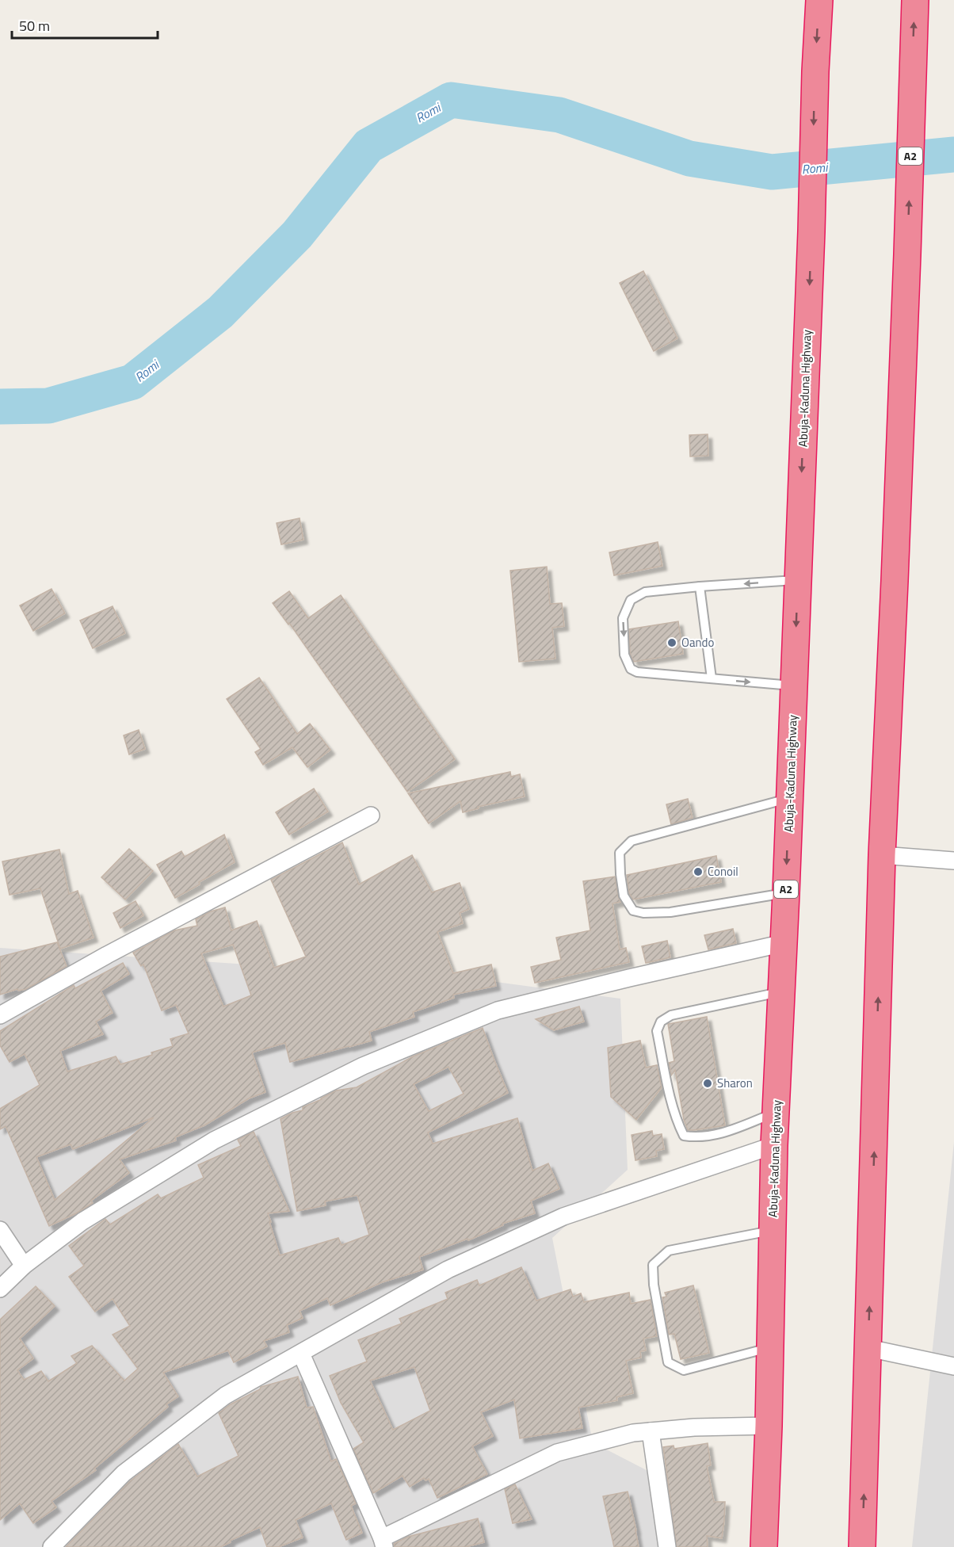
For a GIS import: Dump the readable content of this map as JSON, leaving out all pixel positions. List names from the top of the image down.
{
  "streets": {
    "highway": ["A2", "Abuja-Kaduna Highway"]
  },
  "water": ["Romi"],
  "places": ["Oando", "Conoil", "Sharon"],
  "scale_bar": "50 m"
}
